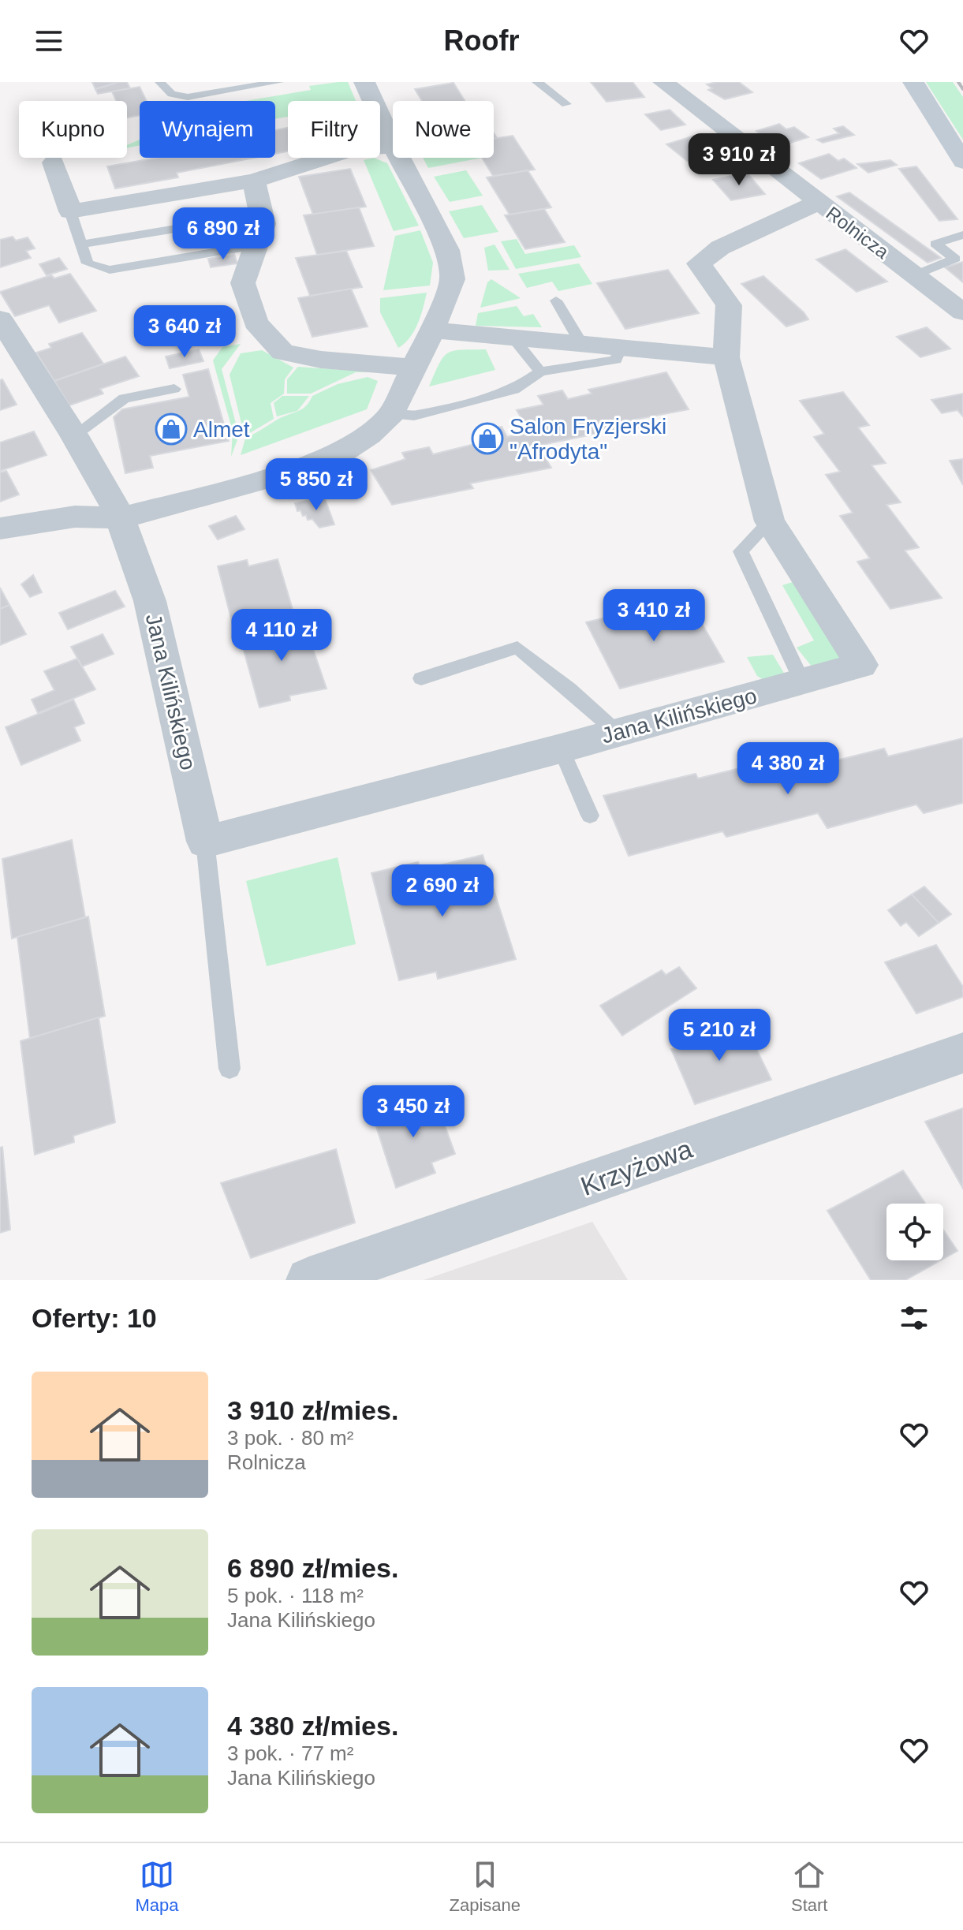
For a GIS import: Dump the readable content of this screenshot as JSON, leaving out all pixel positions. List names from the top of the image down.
{
  "streets": {
    "street": ["Rolnicza", "Jana Kilińskiego", "Krzyżowa"]
  },
  "crossings": [
    ["Rolnicza", "Jana Kilińskiego"]
  ],
  "places": {
    "shop": ["Almet", "Salon Fryzjerski \"Afrodyta\""]
  },
  "page": {
    "header": "Roofr",
    "chip": [
      "Kupno",
      "Wynajem",
      "Filtry",
      "Nowe"
    ],
    "price": [
      "3 910 zł",
      "6 890 zł",
      "3 640 zł",
      "5 850 zł",
      "3 410 zł",
      "4 110 zł",
      "4 380 zł",
      "2 690 zł",
      "5 210 zł",
      "3 450 zł"
    ],
    "heading": "Oferty: 10",
    "list": [
      {
        "name": "3 910 zł/mies.",
        "note": "3 pok. · 80 m² · Rolnicza"
      },
      {
        "name": "6 890 zł/mies.",
        "note": "5 pok. · 118 m² · Jana Kilińskiego"
      },
      {
        "name": "4 380 zł/mies.",
        "note": "3 pok. · 77 m² · Jana Kilińskiego"
      }
    ],
    "tabs": ["Mapa", "Zapisane", "Start"]
  }
}
